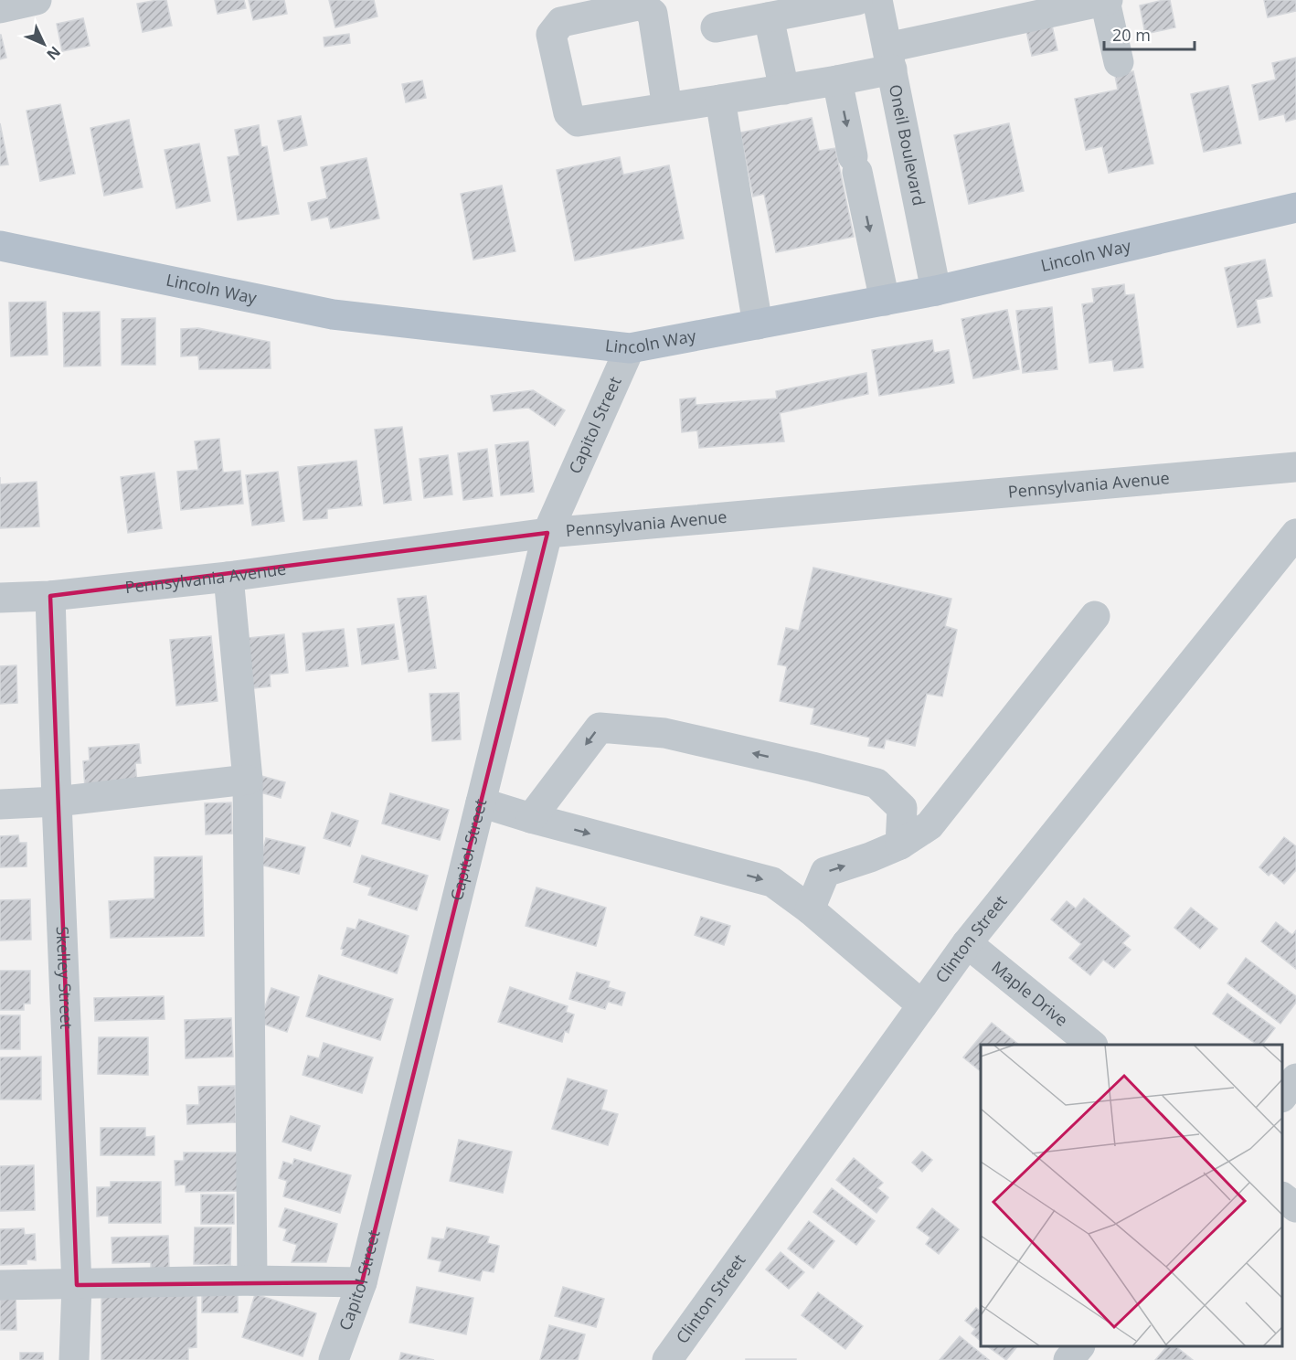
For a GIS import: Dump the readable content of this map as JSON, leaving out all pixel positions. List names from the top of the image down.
{
  "streets": {
    "main road": ["Lincoln Way"],
    "street": [
      "Oneil Boulevard",
      "Capitol Street",
      "Pennsylvania Avenue",
      "Clinton Street",
      "Skelley Street",
      "Maple Drive"
    ]
  },
  "crossings": [
    ["Oneil Boulevard", "Lincoln Way"],
    ["Lincoln Way", "Capitol Street"],
    ["Capitol Street", "Pennsylvania Avenue"],
    ["Pennsylvania Avenue", "Skelley Street"],
    ["Clinton Street", "Maple Drive"]
  ],
  "scale_bar": "20 m",
  "north": "bottom right"
}
